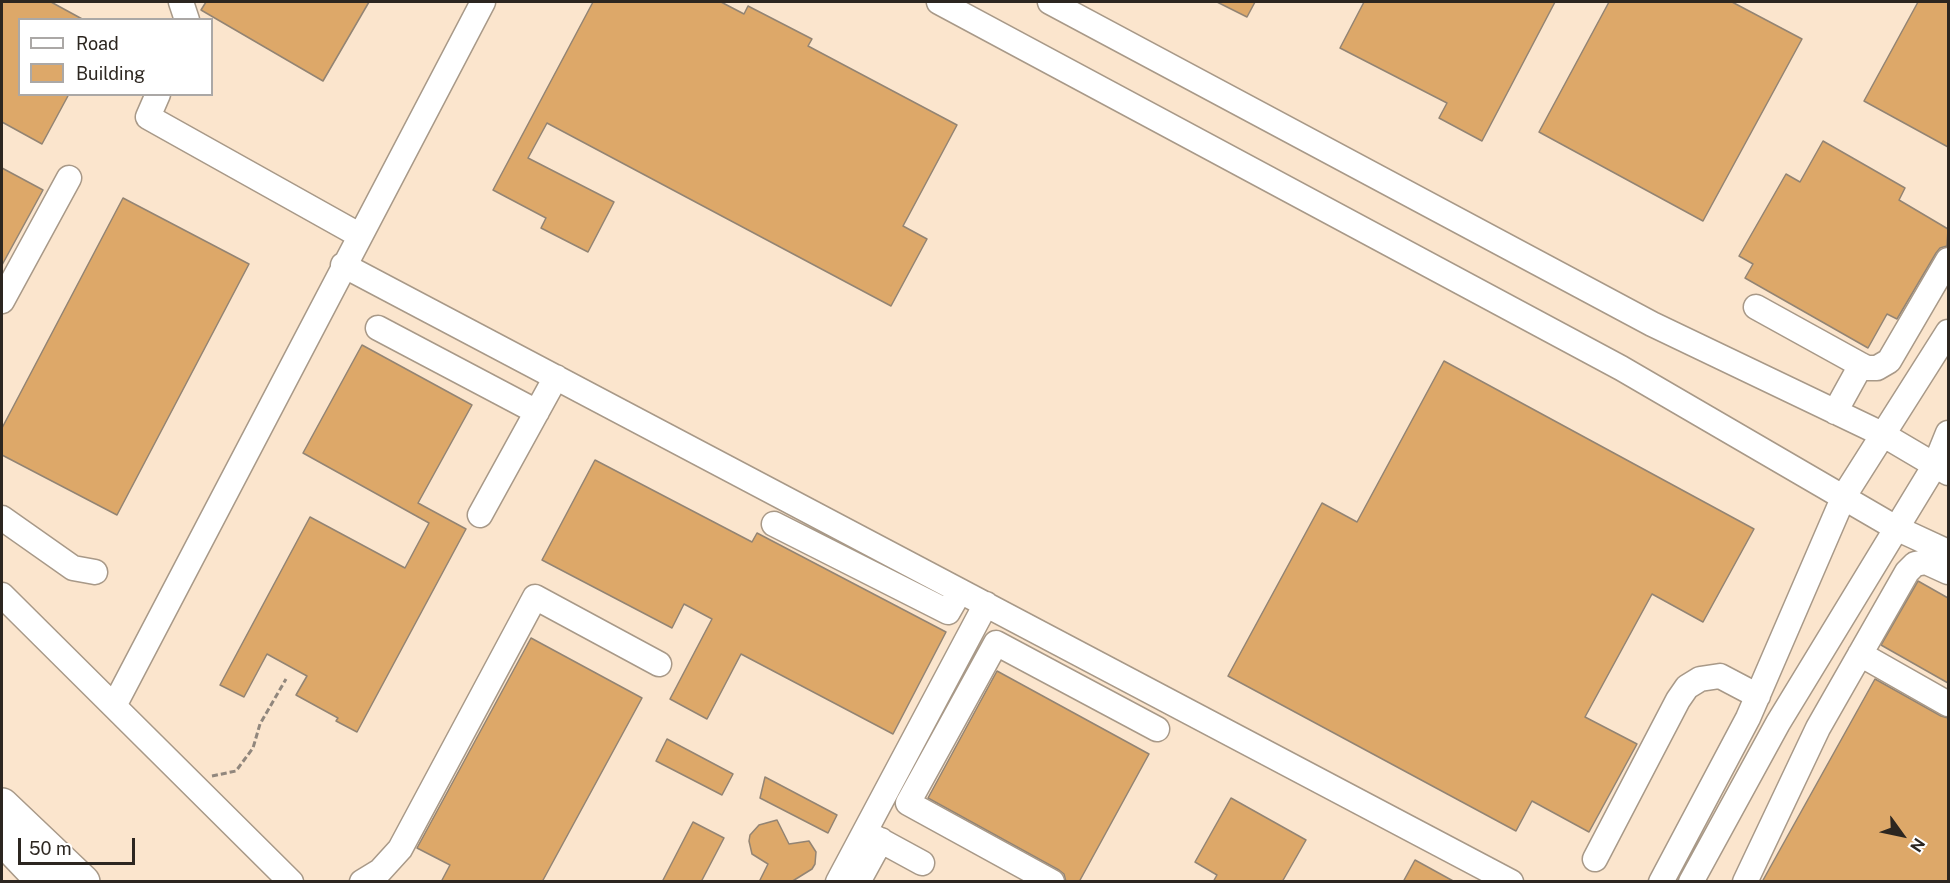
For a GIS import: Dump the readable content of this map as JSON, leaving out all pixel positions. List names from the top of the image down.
{
  "legend": ["Road", "Building"],
  "scale_bar": "50 m",
  "north": "bottom right"
}
